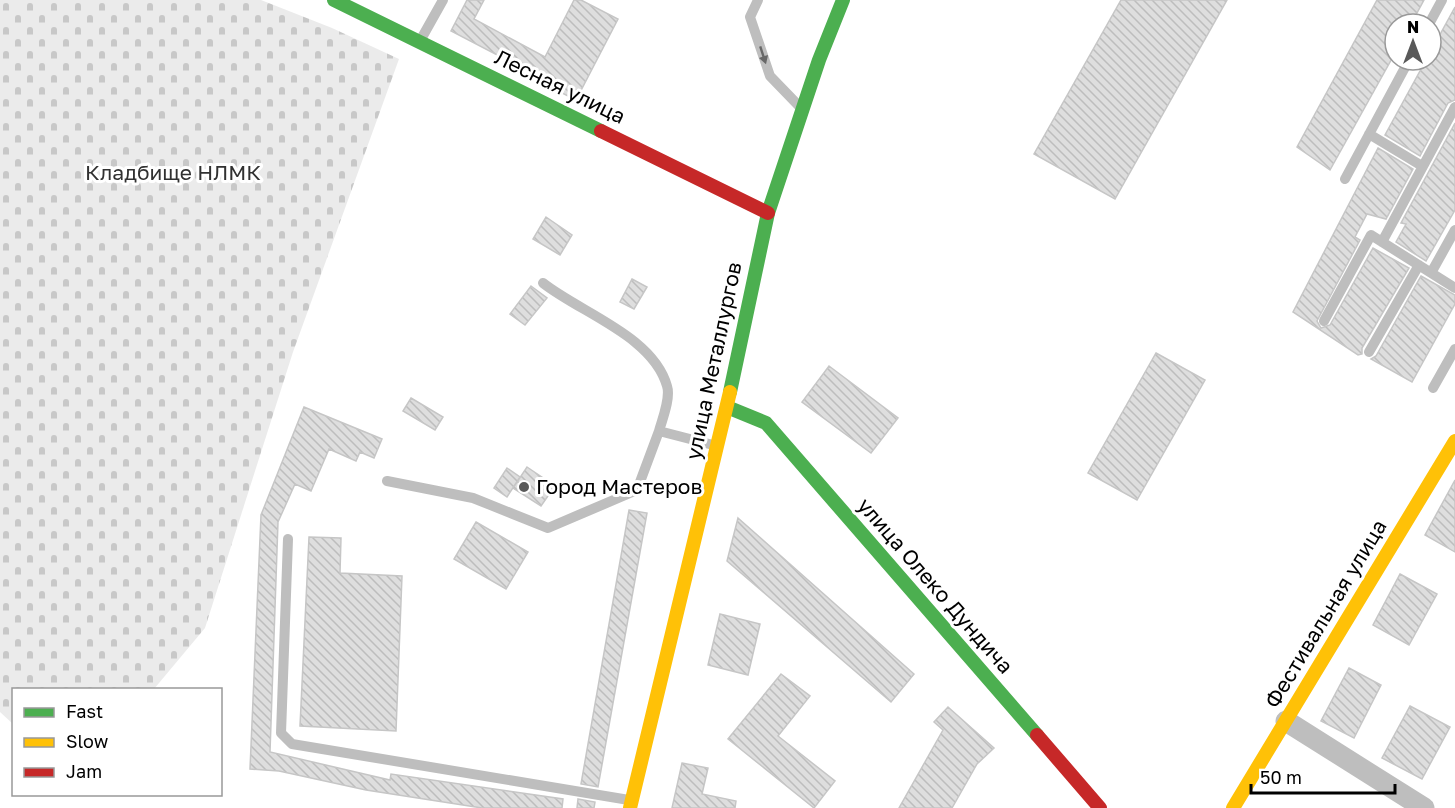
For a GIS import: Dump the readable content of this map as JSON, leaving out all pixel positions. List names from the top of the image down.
{
  "streets": {
    "street": [
      "Лесная улица",
      "улица Металлургов",
      "улица Олеко Дундича",
      "Фестивальная улица"
    ]
  },
  "crossings": [
    ["Лесная улица", "улица Металлургов"],
    ["улица Металлургов", "улица Олеко Дундича"]
  ],
  "parks": ["Кладбище НЛМК"],
  "places": ["Город Мастеров"],
  "legend": ["Fast", "Slow", "Jam"],
  "scale_bar": "50 m",
  "north": "top"
}
